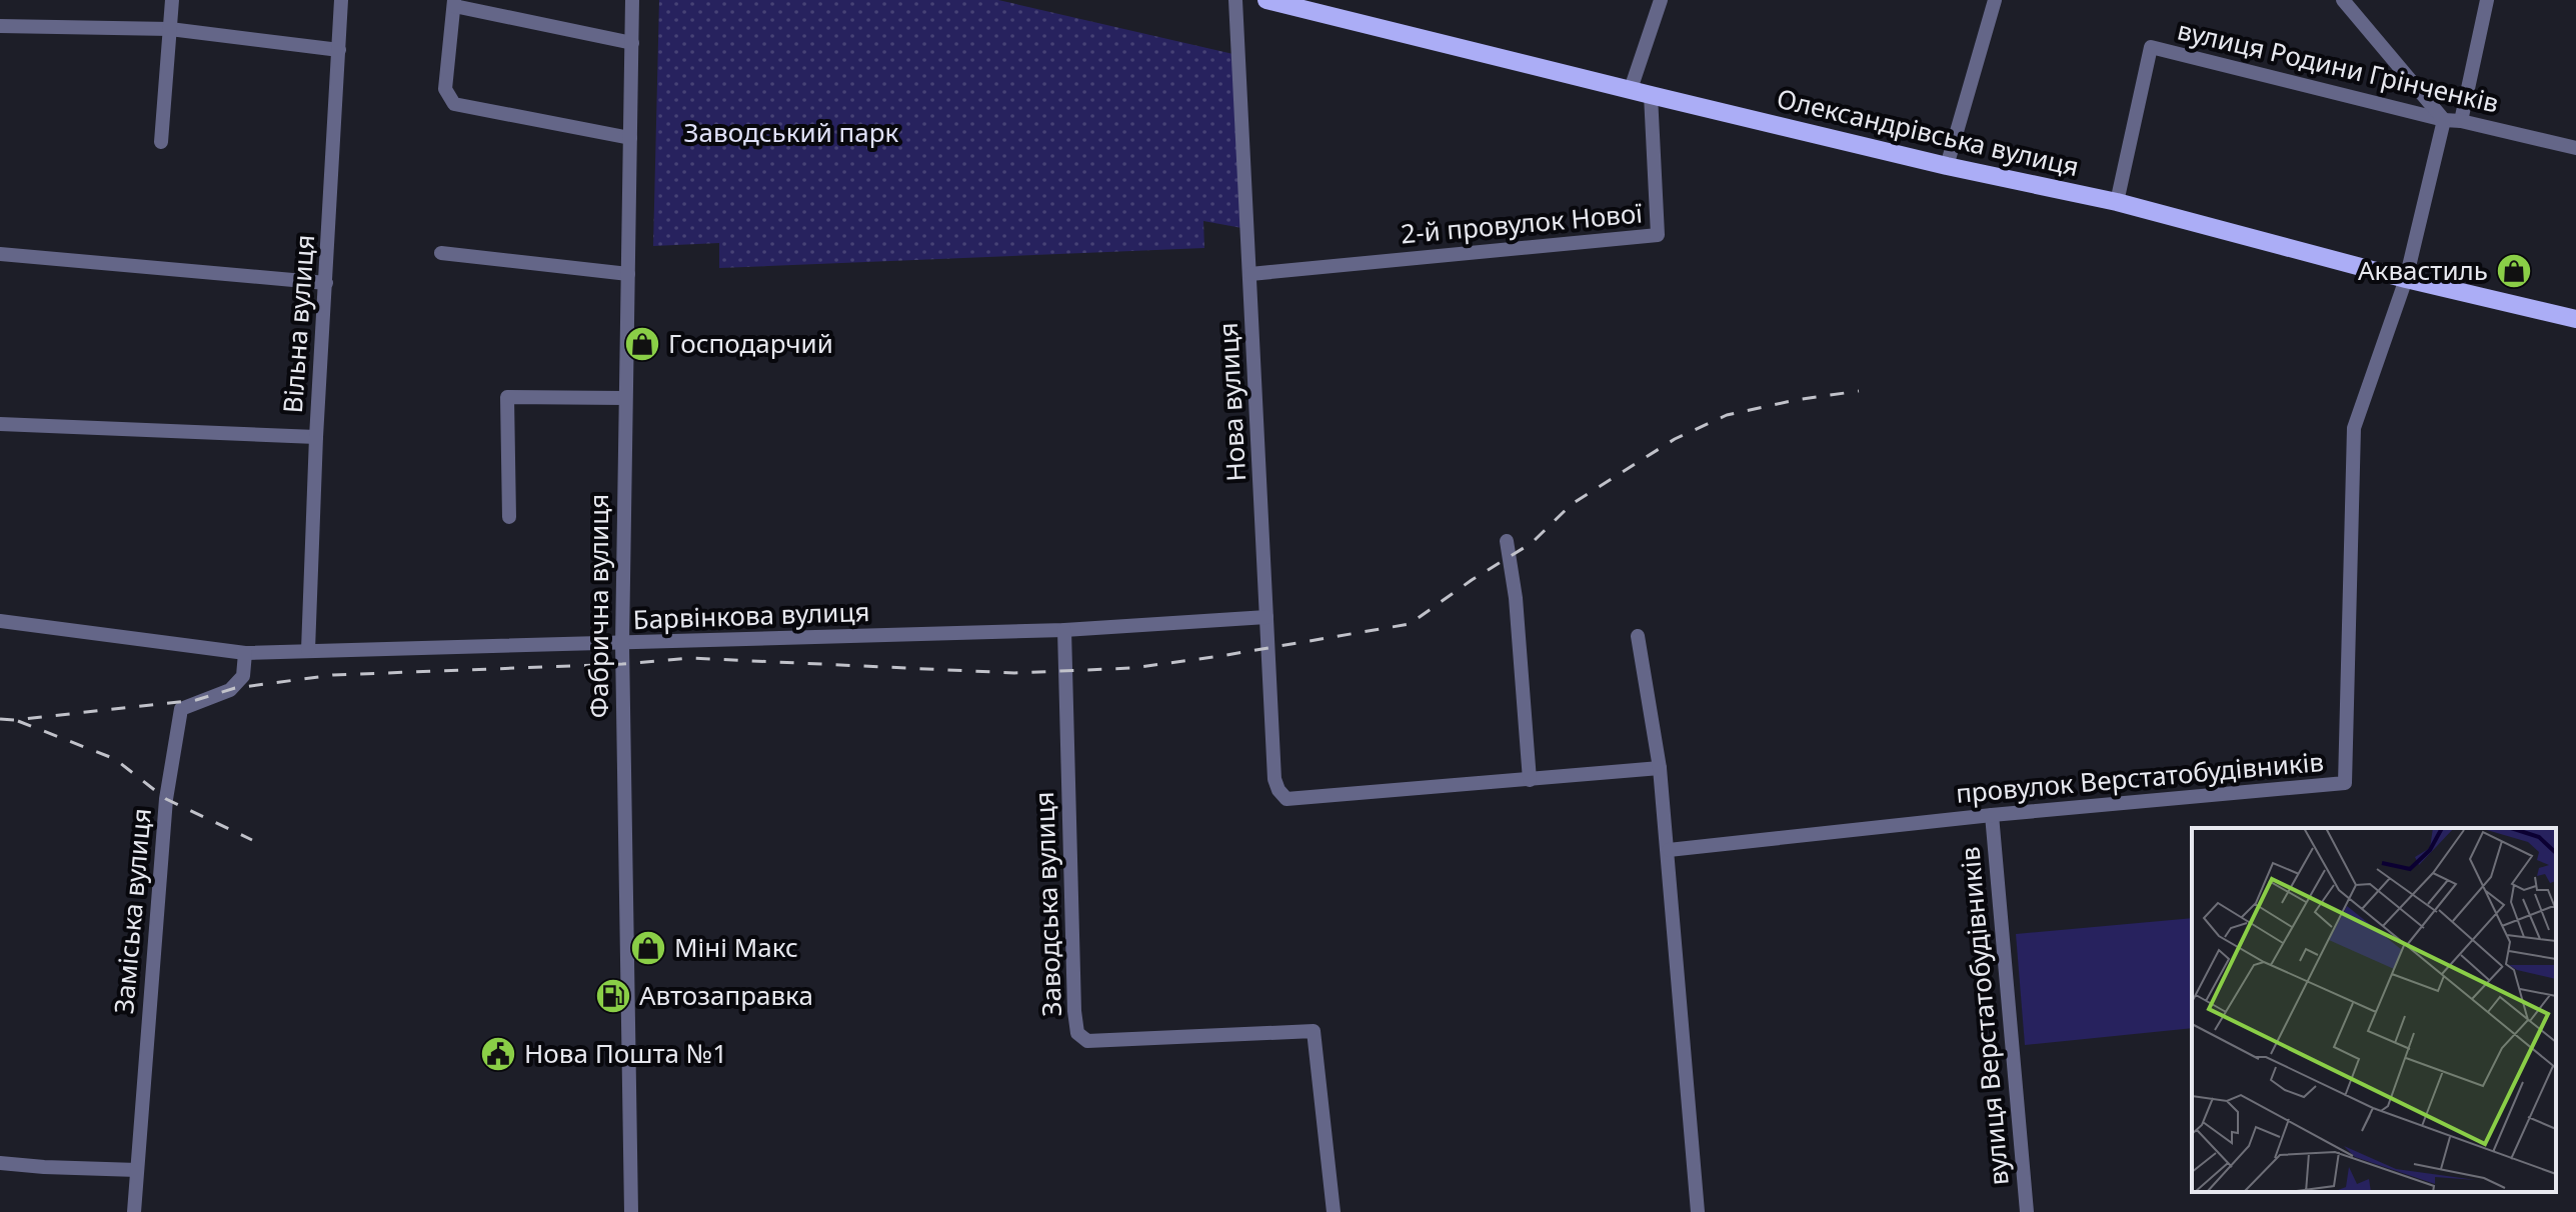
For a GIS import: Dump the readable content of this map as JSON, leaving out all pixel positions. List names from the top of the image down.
{
  "streets": {
    "main road": ["Олександрівська вулиця"],
    "street": [
      "вулиця Родини Грінченків",
      "2-й провулок Нової",
      "Вільна вулиця",
      "Нова вулиця",
      "Фабрична вулиця",
      "Барвінкова вулиця",
      "провулок Верстатобудівників",
      "Заводська вулиця",
      "Заміська вулиця",
      "вулиця Верстатобудівників"
    ]
  },
  "crossings": [
    ["вулиця Родини Грінченків", "Олександрівська вулиця"],
    ["Олександрівська вулиця", "2-й провулок Нової"],
    ["Олександрівська вулиця", "провулок Верстатобудівників"],
    ["2-й провулок Нової", "Нова вулиця"],
    ["Вільна вулиця", "Барвінкова вулиця"],
    ["Нова вулиця", "Барвінкова вулиця"],
    ["Фабрична вулиця", "Барвінкова вулиця"],
    ["Барвінкова вулиця", "Заводська вулиця"],
    ["Барвінкова вулиця", "Заміська вулиця"],
    ["провулок Верстатобудівників", "вулиця Верстатобудівників"]
  ],
  "parks": ["Заводський парк"],
  "places": {
    "shop": ["Аквастиль", "Господарчий", "Міні Макс"],
    "fuel station": ["Автозаправка"],
    "public building": ["Нова Пошта №1"]
  }
}
